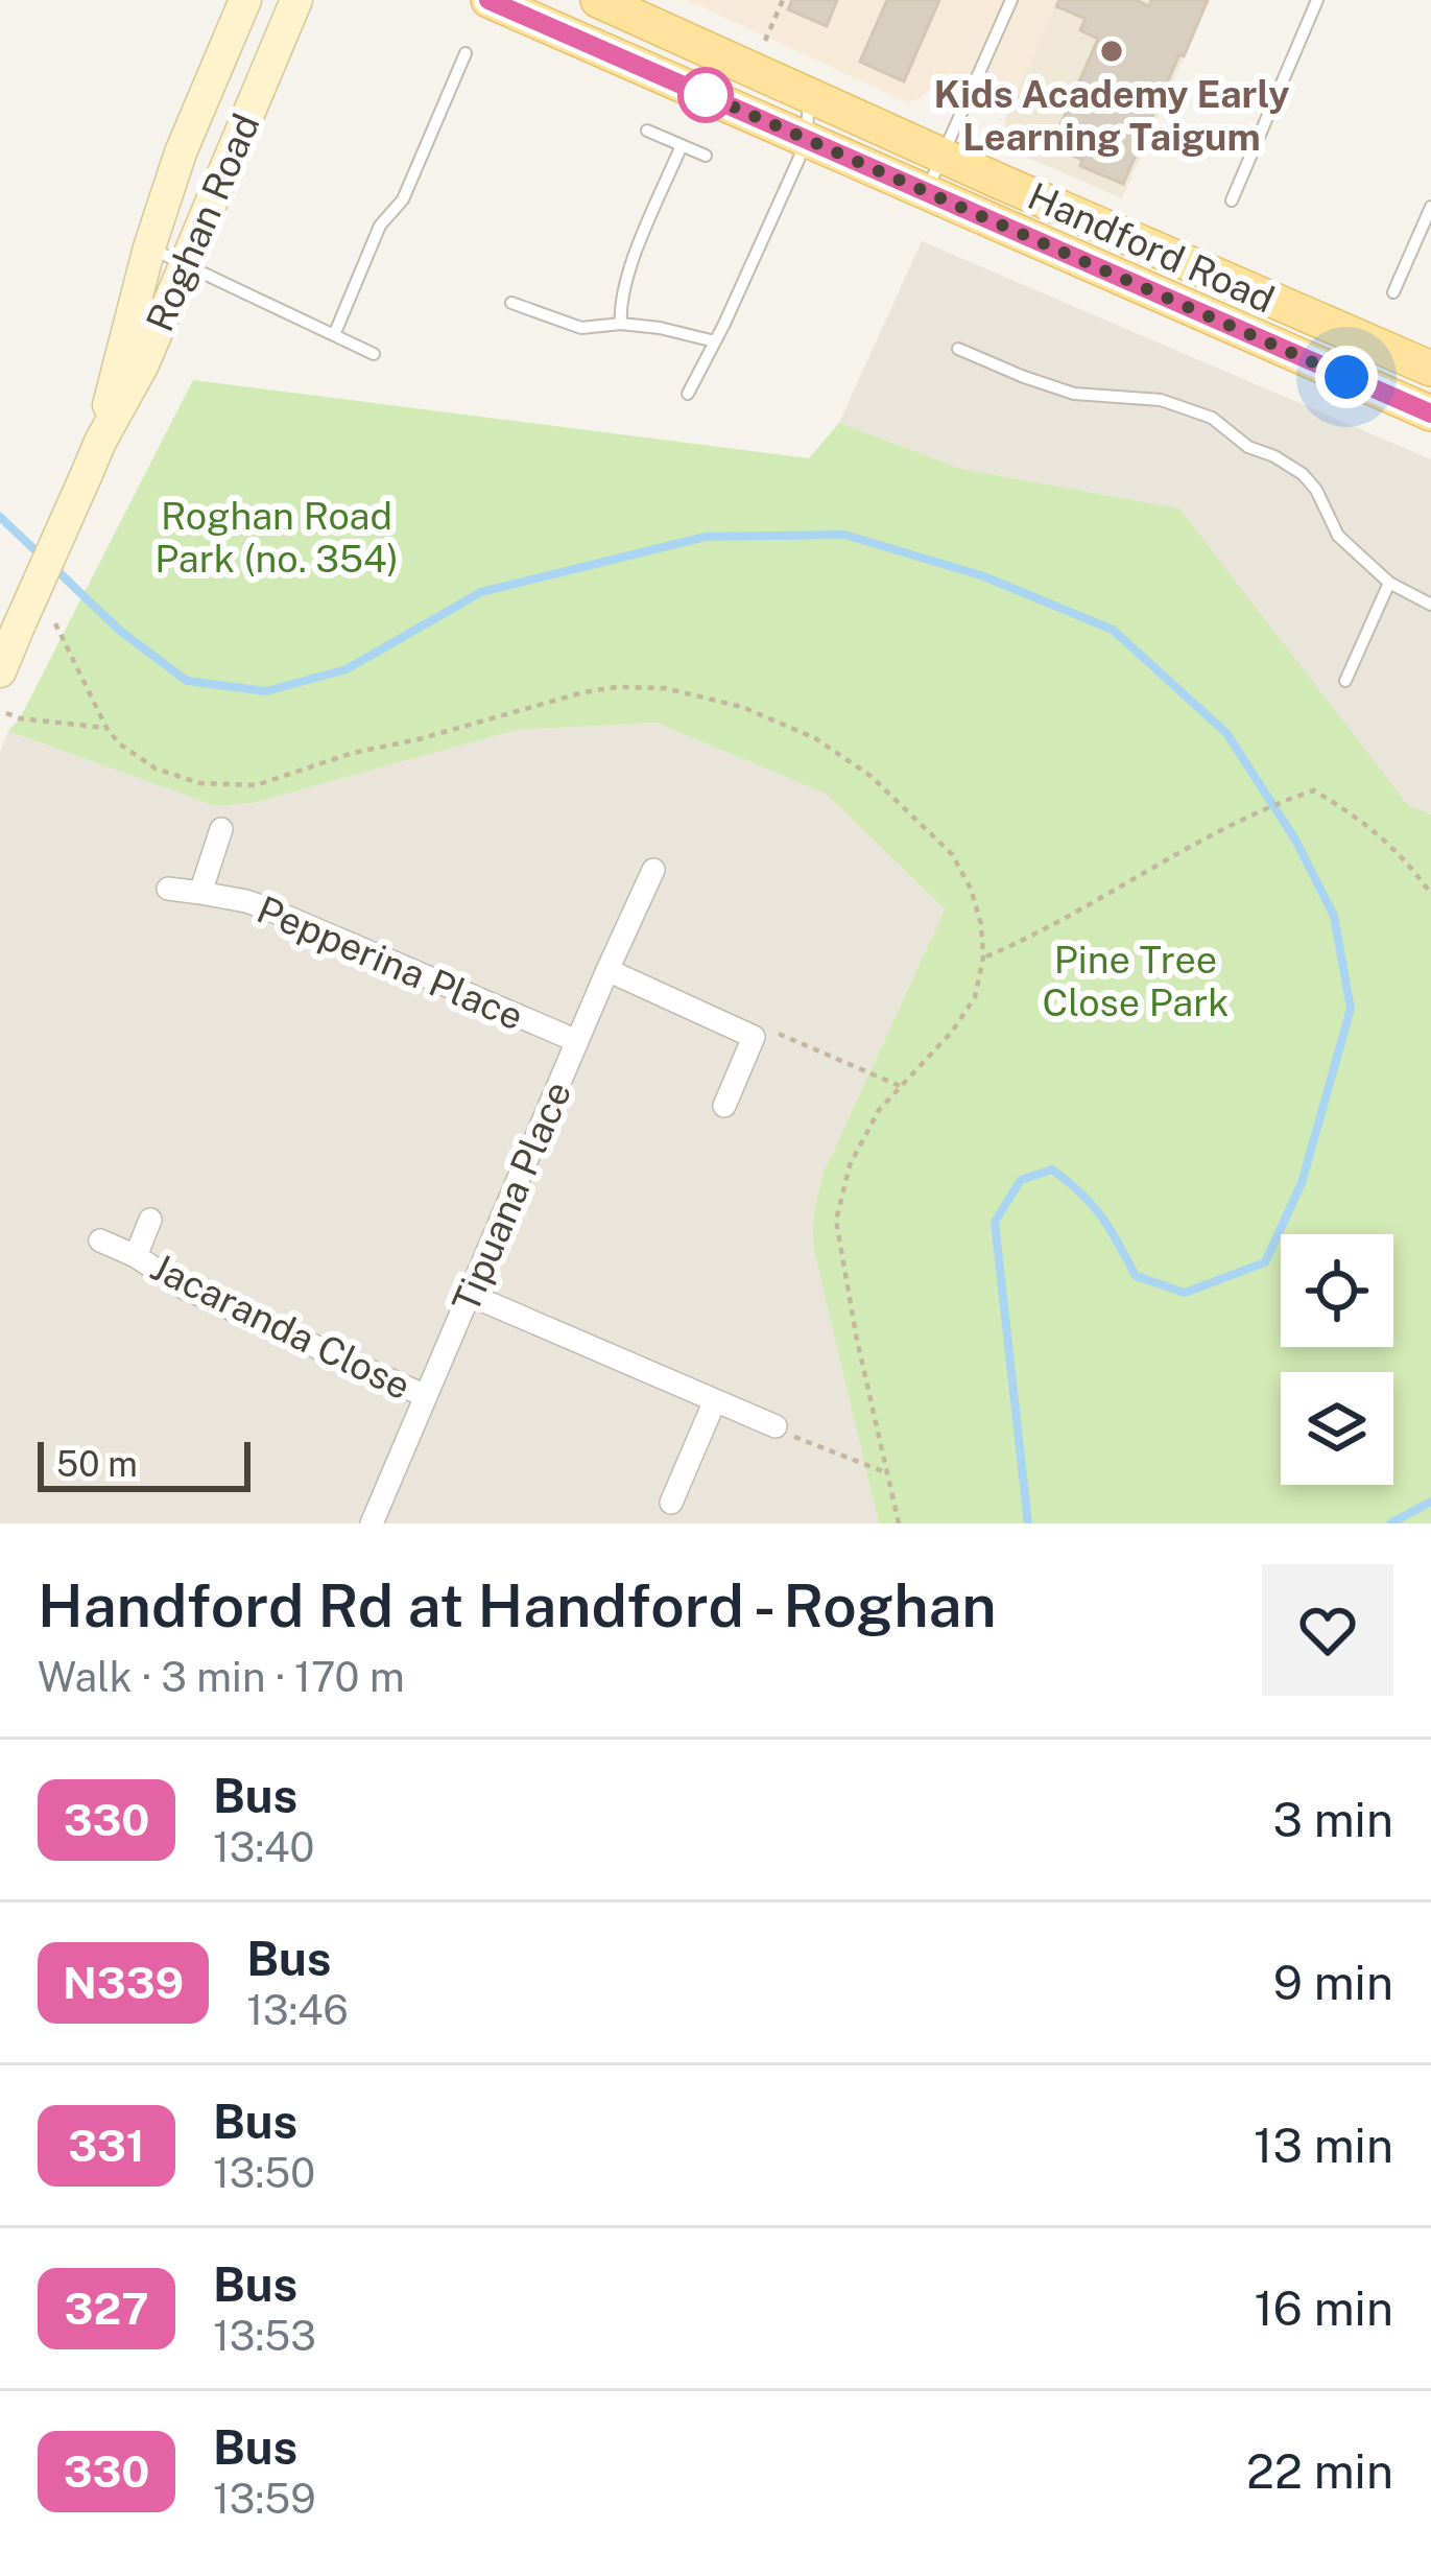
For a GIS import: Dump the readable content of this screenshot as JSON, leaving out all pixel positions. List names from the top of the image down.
{
  "streets": {
    "main road": ["Roghan Road", "Handford Road"],
    "street": ["Pepperina Place", "Tipuana Place", "Jacaranda Close"]
  },
  "crossings": [
    ["Pepperina Place", "Tipuana Place"],
    ["Tipuana Place", "Jacaranda Close"]
  ],
  "parks": ["Roghan Road Park (no. 354)", "Pine Tree Close Park"],
  "places": ["Kids Academy Early Learning Taigum"],
  "lines": ["bus line 330"],
  "scale_bar": "50 m",
  "page": {
    "scale": "50 m",
    "heading": ["Handford Rd at Handford - Roghan", "Walk · 3 min · 170 m"],
    "list": [
      {
        "mark": "330",
        "name": "Bus",
        "note": "13:40",
        "value": "3 min"
      },
      {
        "mark": "N339",
        "name": "Bus",
        "note": "13:46",
        "value": "9 min"
      },
      {
        "mark": "331",
        "name": "Bus",
        "note": "13:50",
        "value": "13 min"
      },
      {
        "mark": "327",
        "name": "Bus",
        "note": "13:53",
        "value": "16 min"
      },
      {
        "mark": "330",
        "name": "Bus",
        "note": "13:59",
        "value": "22 min"
      }
    ]
  }
}
